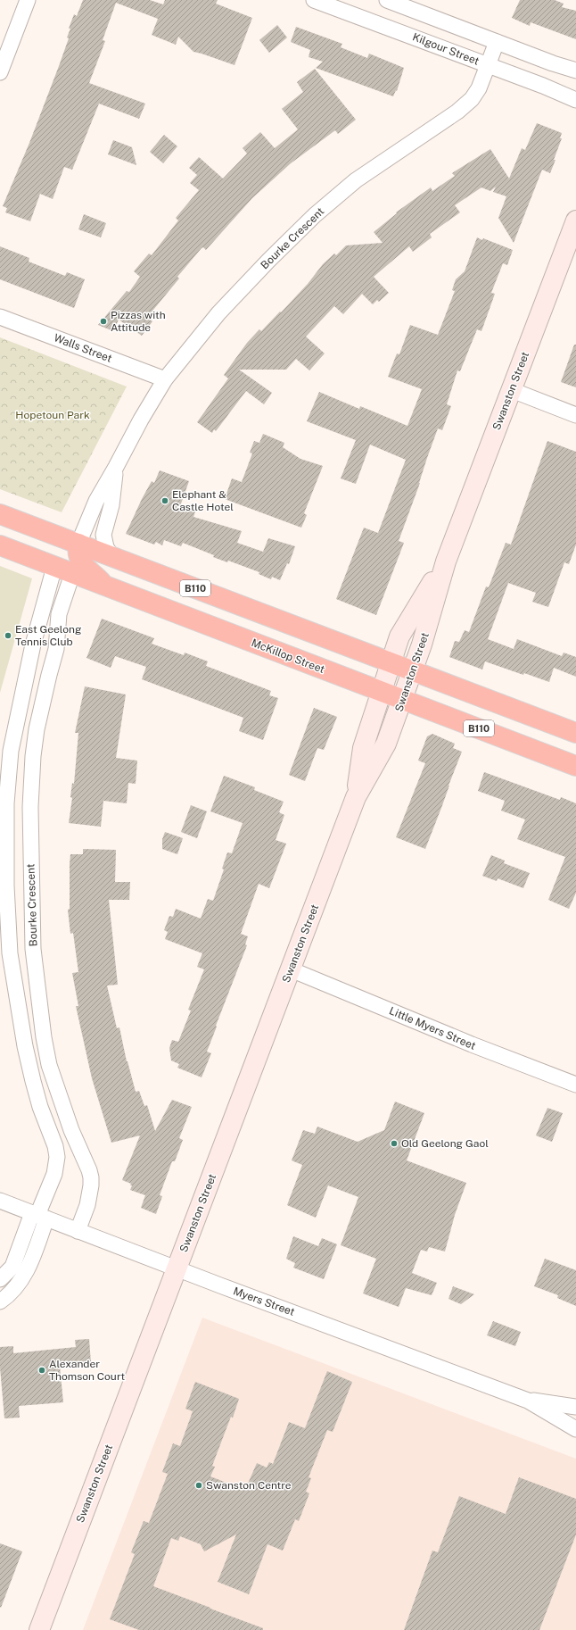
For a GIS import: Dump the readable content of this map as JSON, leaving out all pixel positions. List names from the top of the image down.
{
  "streets": {
    "highway": ["B110", "McKillop Street"],
    "street": [
      "Kilgour Street",
      "Bourke Crescent",
      "Walls Street",
      "Swanston Street",
      "Little Myers Street",
      "Myers Street"
    ]
  },
  "crossings": [
    ["Kilgour Street", "Bourke Crescent"],
    ["Bourke Crescent", "Walls Street"],
    ["Bourke Crescent", "B110"],
    ["Bourke Crescent", "McKillop Street"],
    ["Bourke Crescent", "Myers Street"],
    ["Swanston Street", "B110"],
    ["Swanston Street", "McKillop Street"],
    ["Swanston Street", "Little Myers Street"],
    ["Swanston Street", "Myers Street"]
  ],
  "parks": ["Hopetoun Park"],
  "places": [
    "Pizzas with Attitude",
    "Elephant & Castle Hotel",
    "East Geelong Tennis Club",
    "Old Geelong Gaol",
    "Alexander Thomson Court",
    "Swanston Centre"
  ]
}
